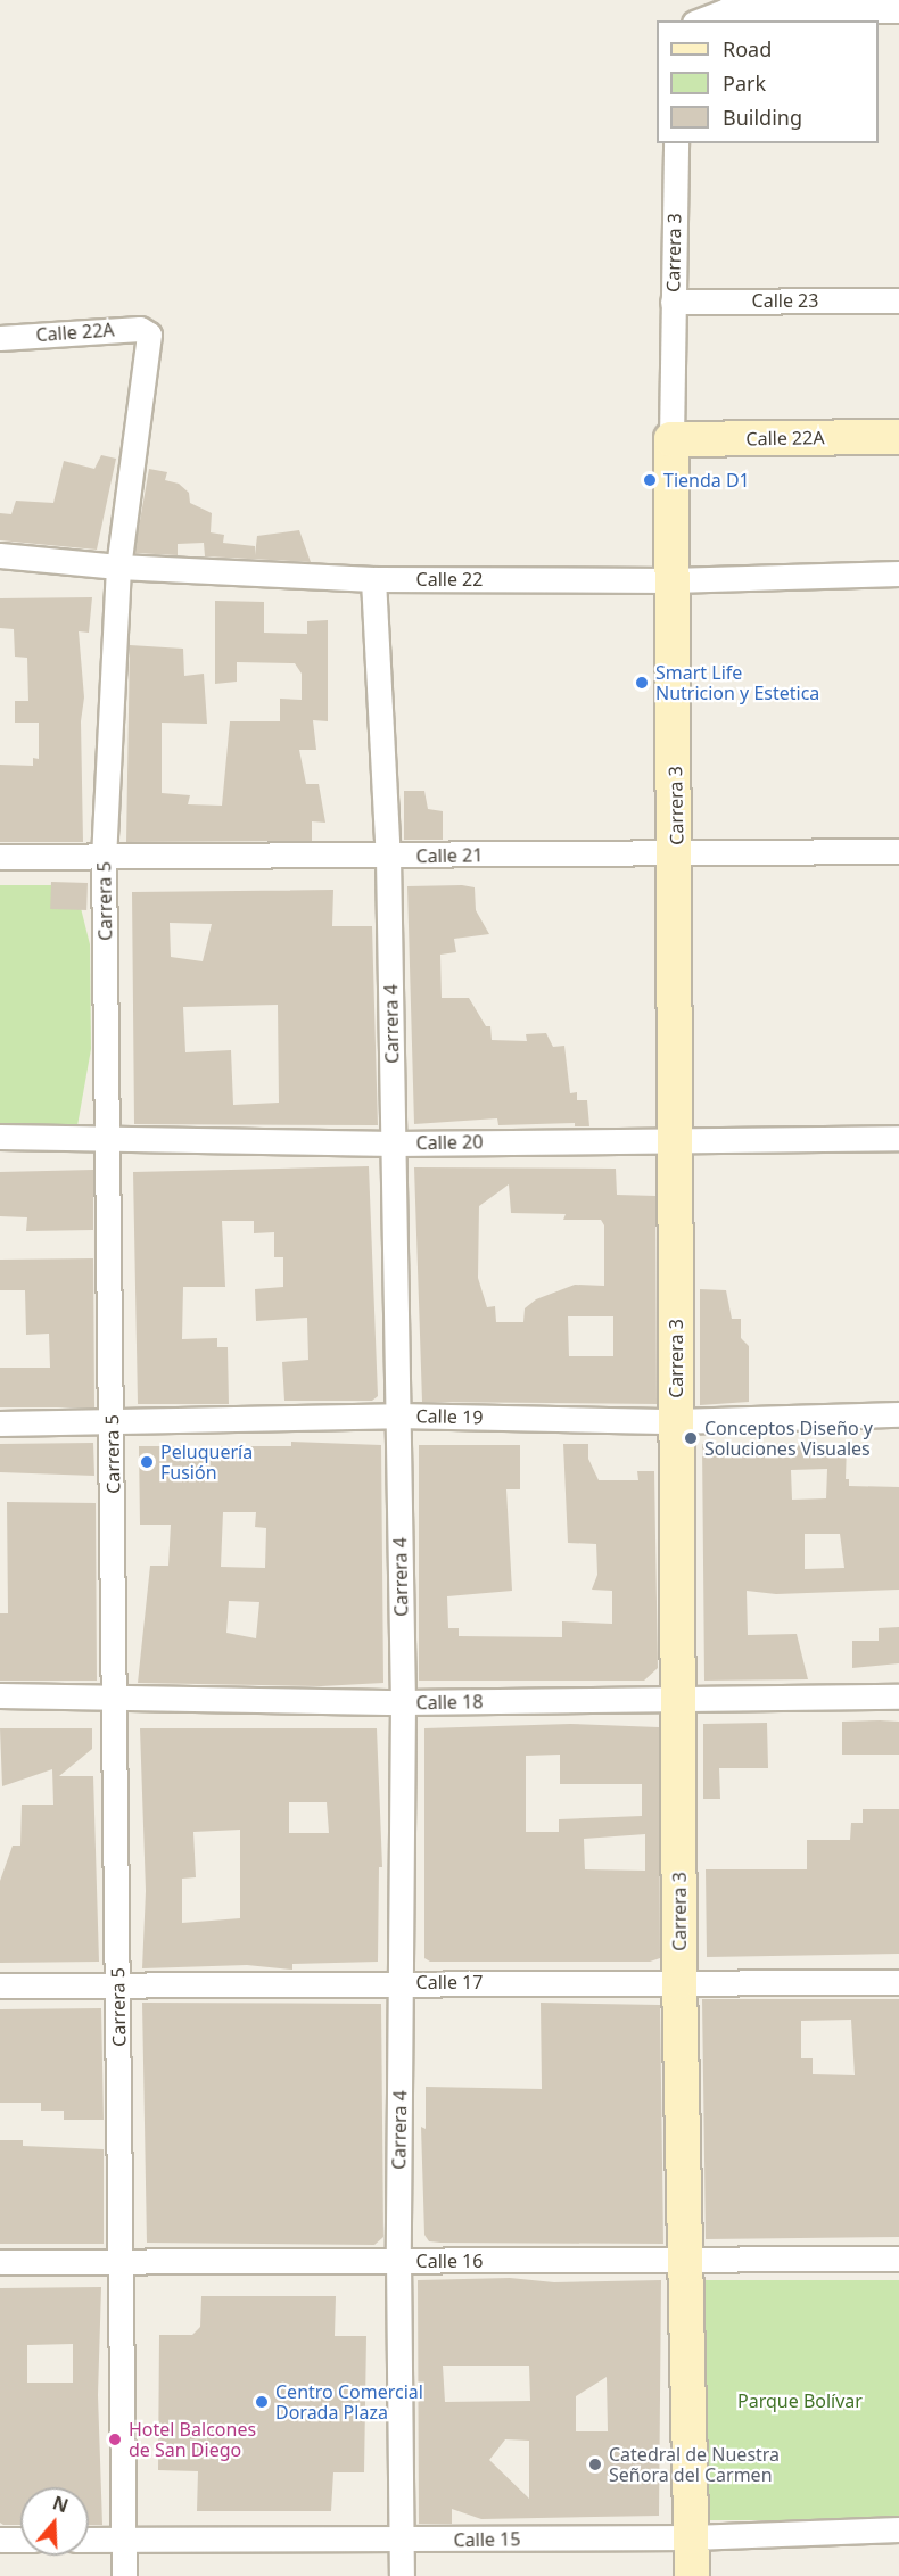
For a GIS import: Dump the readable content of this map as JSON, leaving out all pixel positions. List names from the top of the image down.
{
  "streets": {
    "main road": ["Carrera 3", "Calle 22A"],
    "street": [
      "Calle 23",
      "Calle 22",
      "Calle 21",
      "Carrera 5",
      "Carrera 4",
      "Calle 20",
      "Calle 19",
      "Calle 18",
      "Calle 17",
      "Calle 16",
      "Calle 15"
    ]
  },
  "crossings": [
    ["Carrera 3", "Calle 23"],
    ["Carrera 3", "Calle 22A"],
    ["Carrera 3", "Calle 22"],
    ["Carrera 3", "Calle 21"],
    ["Carrera 3", "Calle 20"],
    ["Carrera 3", "Calle 19"],
    ["Carrera 3", "Calle 18"],
    ["Carrera 3", "Calle 17"],
    ["Carrera 3", "Calle 16"],
    ["Carrera 3", "Calle 15"],
    ["Calle 22A", "Carrera 5"],
    ["Calle 22", "Carrera 5"],
    ["Calle 22", "Carrera 4"],
    ["Calle 21", "Carrera 5"],
    ["Calle 21", "Carrera 4"],
    ["Carrera 5", "Calle 20"],
    ["Carrera 5", "Calle 19"],
    ["Carrera 5", "Calle 18"],
    ["Carrera 5", "Calle 17"],
    ["Carrera 5", "Calle 16"],
    ["Carrera 5", "Calle 15"],
    ["Carrera 4", "Calle 20"],
    ["Carrera 4", "Calle 19"],
    ["Carrera 4", "Calle 18"],
    ["Carrera 4", "Calle 17"],
    ["Carrera 4", "Calle 16"],
    ["Carrera 4", "Calle 15"]
  ],
  "parks": ["Parque Bolívar"],
  "places": [
    "Tienda D1",
    "Smart Life Nutricion y Estetica",
    "Conceptos Diseño y Soluciones Visuales",
    "Peluquería Fusión",
    "Centro Comercial Dorada Plaza",
    "Hotel Balcones de San Diego",
    "Catedral de Nuestra Señora del Carmen"
  ],
  "legend": ["Road", "Park", "Building"],
  "north": "top"
}
